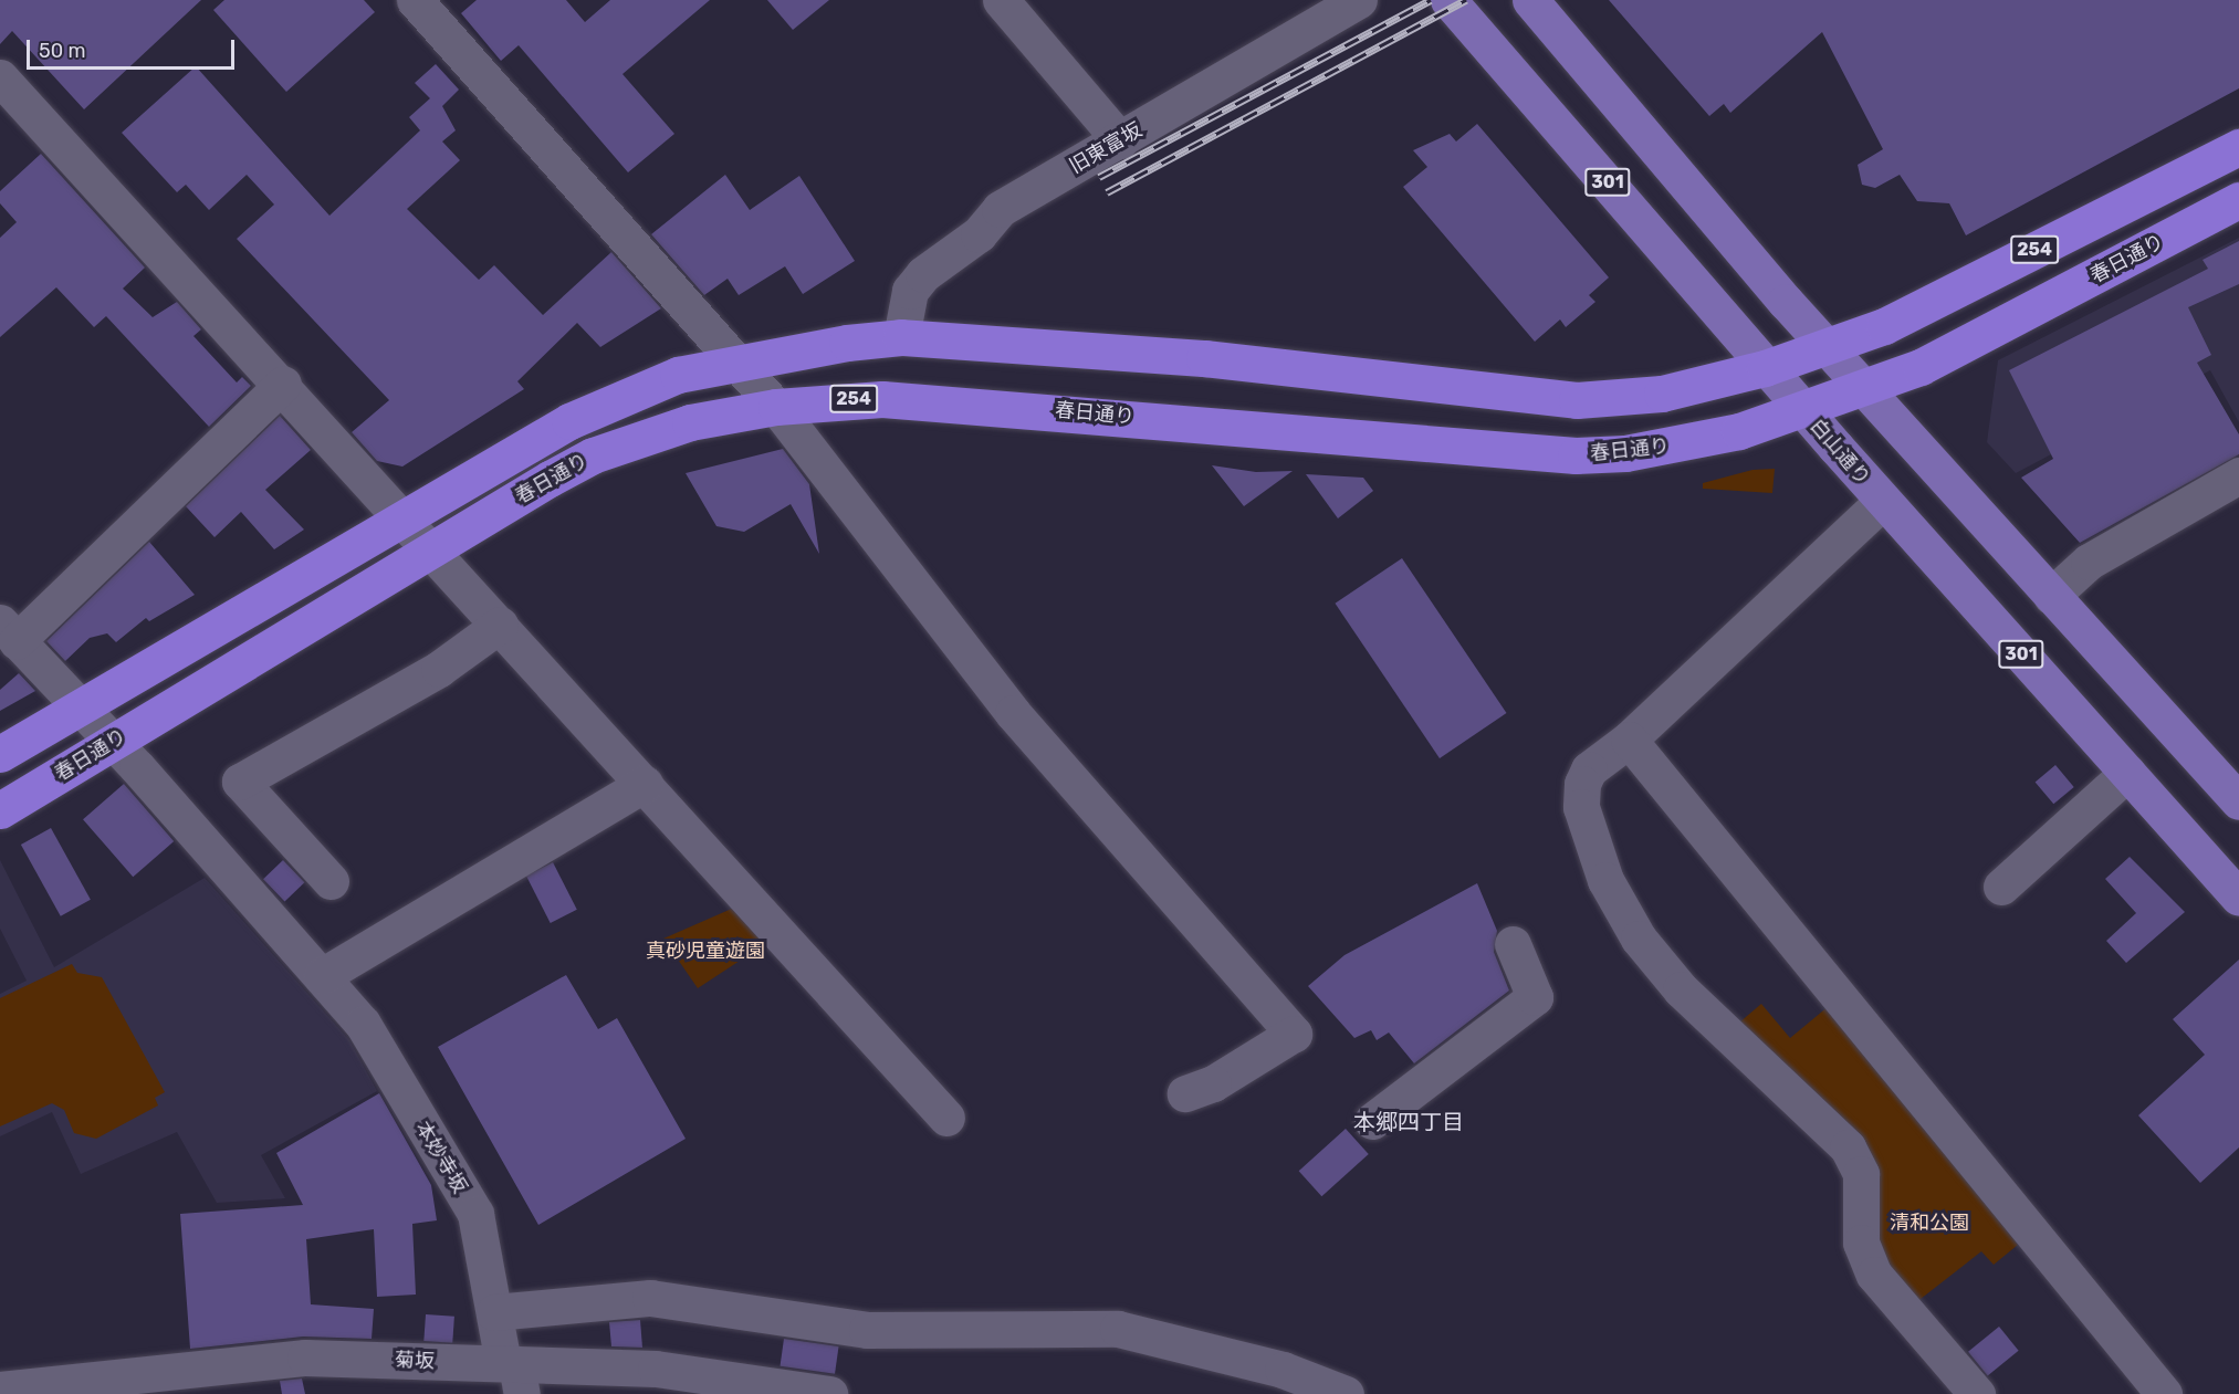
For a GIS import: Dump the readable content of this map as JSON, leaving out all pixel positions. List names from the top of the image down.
{
  "streets": {
    "highway": ["254", "春日通り"],
    "main road": ["301", "白山通り"],
    "street": ["旧東富坂", "本妙寺坂", "菊坂"]
  },
  "crossings": [
    ["旧東富坂", "春日通り"],
    ["春日通り", "白山通り"],
    ["春日通り", "本妙寺坂"],
    ["本妙寺坂", "菊坂"]
  ],
  "districts": ["本郷四丁目"],
  "parks": ["真砂児童遊園", "清和公園"],
  "scale_bar": "50 m"
}
